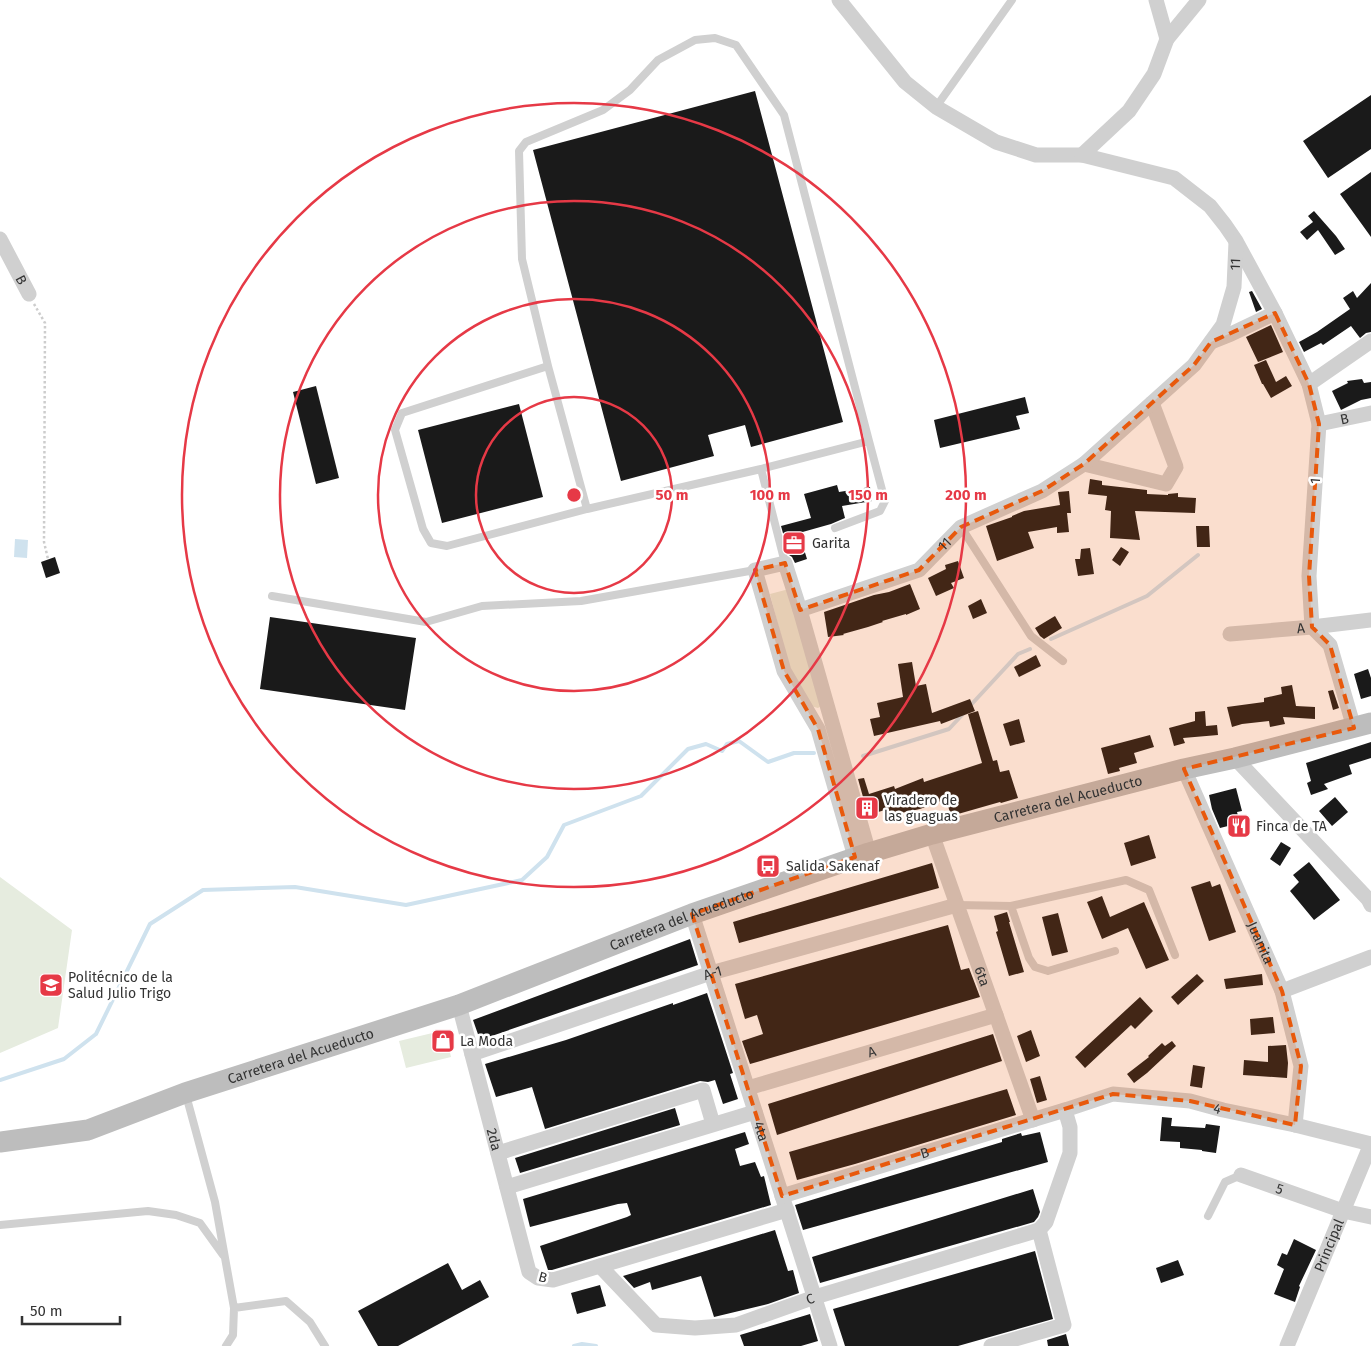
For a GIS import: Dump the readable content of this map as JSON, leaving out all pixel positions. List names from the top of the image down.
{
  "streets": {
    "street": [
      "11",
      "B",
      "1",
      "A",
      "Carretera del Acueducto",
      "Juanita",
      "A-1",
      "6ta",
      "4",
      "4ta",
      "2da",
      "5",
      "Principal",
      "C"
    ]
  },
  "crossings": [
    ["11", "1"],
    ["B", "1"],
    ["B", "6ta"],
    ["B", "4"],
    ["B", "4ta"],
    ["B", "2da"],
    ["B", "C"],
    ["1", "A"],
    ["A", "6ta"],
    ["A", "4ta"],
    ["Carretera del Acueducto", "Juanita"],
    ["Carretera del Acueducto", "6ta"],
    ["Carretera del Acueducto", "4ta"],
    ["Carretera del Acueducto", "2da"],
    ["Juanita", "4"],
    ["A-1", "6ta"],
    ["A-1", "4ta"],
    ["A-1", "2da"],
    ["4", "Principal"],
    ["4ta", "C"],
    ["5", "Principal"]
  ],
  "places": {
    "office": ["Garita"],
    "building": ["Viradero de las guaguas"],
    "restaurant": ["Finca de TA"],
    "bus stop": ["Salida Sakenaf"],
    "school or university": ["Politécnico de la Salud Julio Trigo"],
    "shop": ["La Moda"]
  },
  "scale_bar": "50 m",
  "rings": [
    "50 m",
    "100 m",
    "150 m",
    "200 m"
  ]
}
